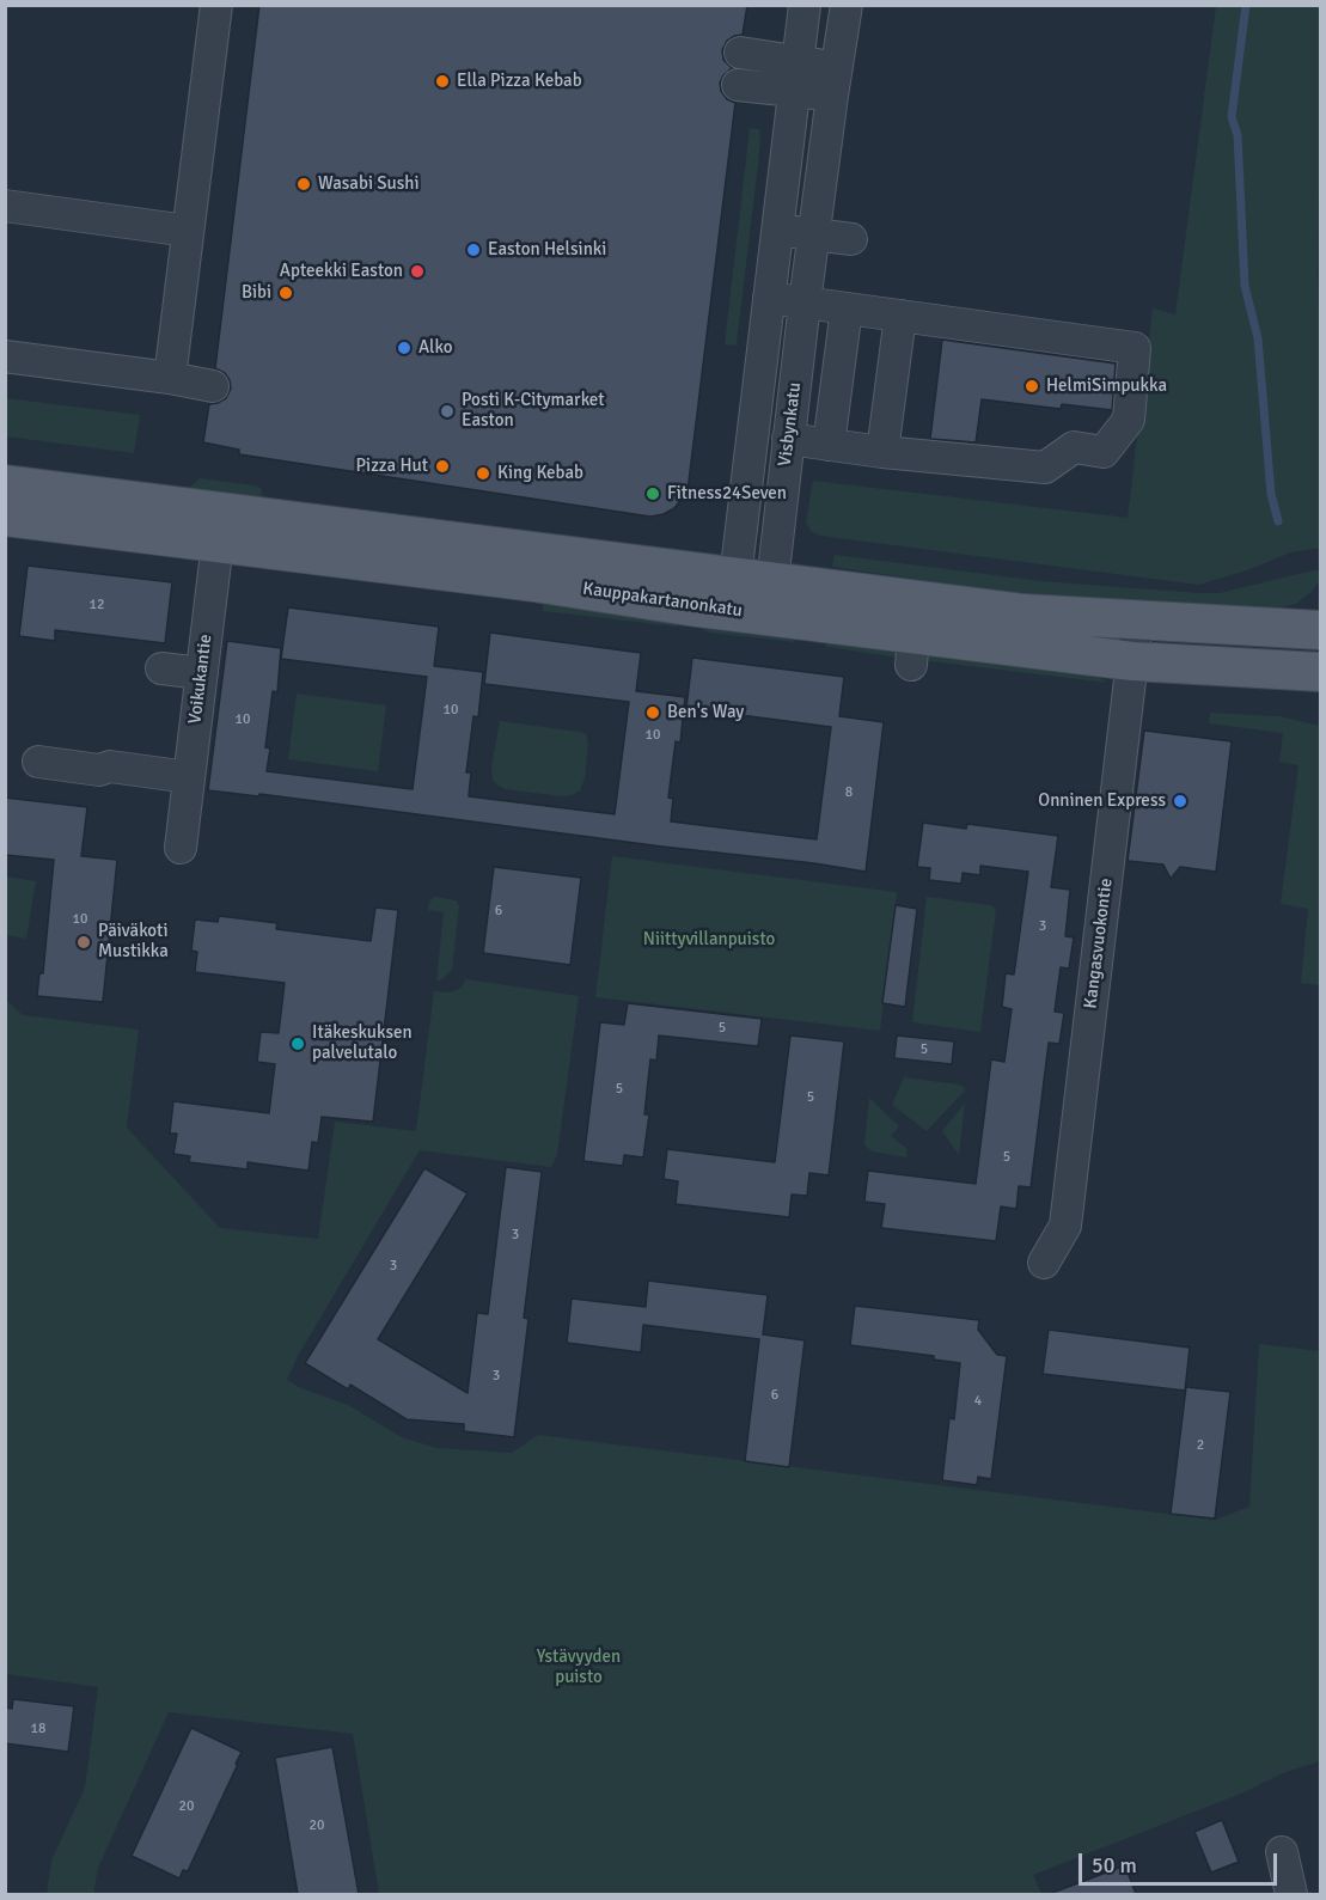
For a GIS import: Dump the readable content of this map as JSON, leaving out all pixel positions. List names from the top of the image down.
{
  "streets": {
    "main road": ["Kauppakartanonkatu"],
    "street": ["Visbynkatu", "Voikukantie", "Kangasvuokontie"]
  },
  "crossings": [
    ["Visbynkatu", "Kauppakartanonkatu"],
    ["Kauppakartanonkatu", "Voikukantie"],
    ["Kauppakartanonkatu", "Kangasvuokontie"]
  ],
  "parks": ["Niittyvillanpuisto", "Ystävyyden puisto"],
  "places": [
    "Ella Pizza Kebab",
    "Wasabi Sushi",
    "Easton Helsinki",
    "Apteekki Easton",
    "Bibi",
    "Alko",
    "HelmiSimpukka",
    "Posti K-Citymarket Easton",
    "Pizza Hut",
    "King Kebab",
    "Fitness24Seven",
    "Ben's Way",
    "Onninen Express",
    "Päiväkoti Mustikka",
    "Itäkeskuksen palvelutalo"
  ],
  "house_numbers": [
    "12",
    "10",
    "10",
    "10",
    "8",
    "6",
    "10",
    "3",
    "5",
    "5",
    "5",
    "5",
    "5",
    "3",
    "3",
    "3",
    "6",
    "4",
    "2",
    "18",
    "20",
    "20"
  ],
  "scale_bar": "50 m"
}
